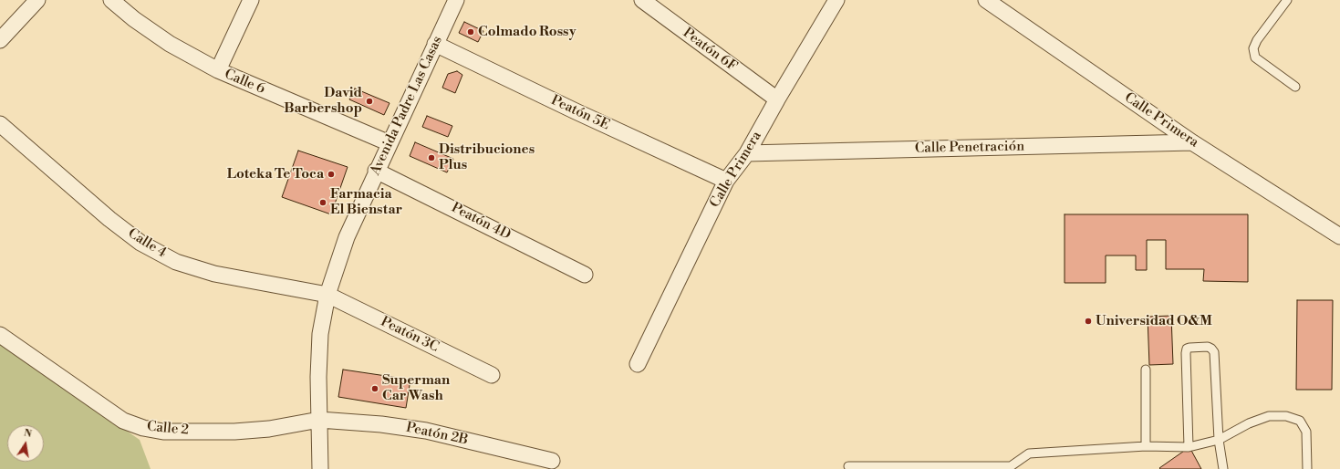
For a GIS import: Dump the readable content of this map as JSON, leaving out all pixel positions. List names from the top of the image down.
{
  "streets": {
    "street": [
      "Peatón 6F",
      "Calle 6",
      "Avenida Padre Las Casas",
      "Peatón 5E",
      "Calle Primera",
      "Calle Penetración",
      "Peatón 4D",
      "Calle 4",
      "Peatón 3C",
      "Calle 2",
      "Peatón 2B"
    ]
  },
  "crossings": [
    ["Peatón 6F", "Calle Primera"],
    ["Calle 6", "Avenida Padre Las Casas"],
    ["Avenida Padre Las Casas", "Peatón 5E"],
    ["Avenida Padre Las Casas", "Peatón 4D"],
    ["Avenida Padre Las Casas", "Calle 4"],
    ["Avenida Padre Las Casas", "Peatón 3C"],
    ["Avenida Padre Las Casas", "Calle 2"],
    ["Avenida Padre Las Casas", "Peatón 2B"],
    ["Peatón 5E", "Calle Primera"],
    ["Calle Primera", "Calle Penetración"],
    ["Calle 4", "Peatón 3C"],
    ["Calle 2", "Peatón 2B"]
  ],
  "places": [
    "Colmado Rossy",
    "David Barbershop",
    "Distribuciones Plus",
    "Loteka Te Toca",
    "Farmacia El Bienstar",
    "Universidad O&M",
    "Superman Car Wash"
  ],
  "north": "top"
}
